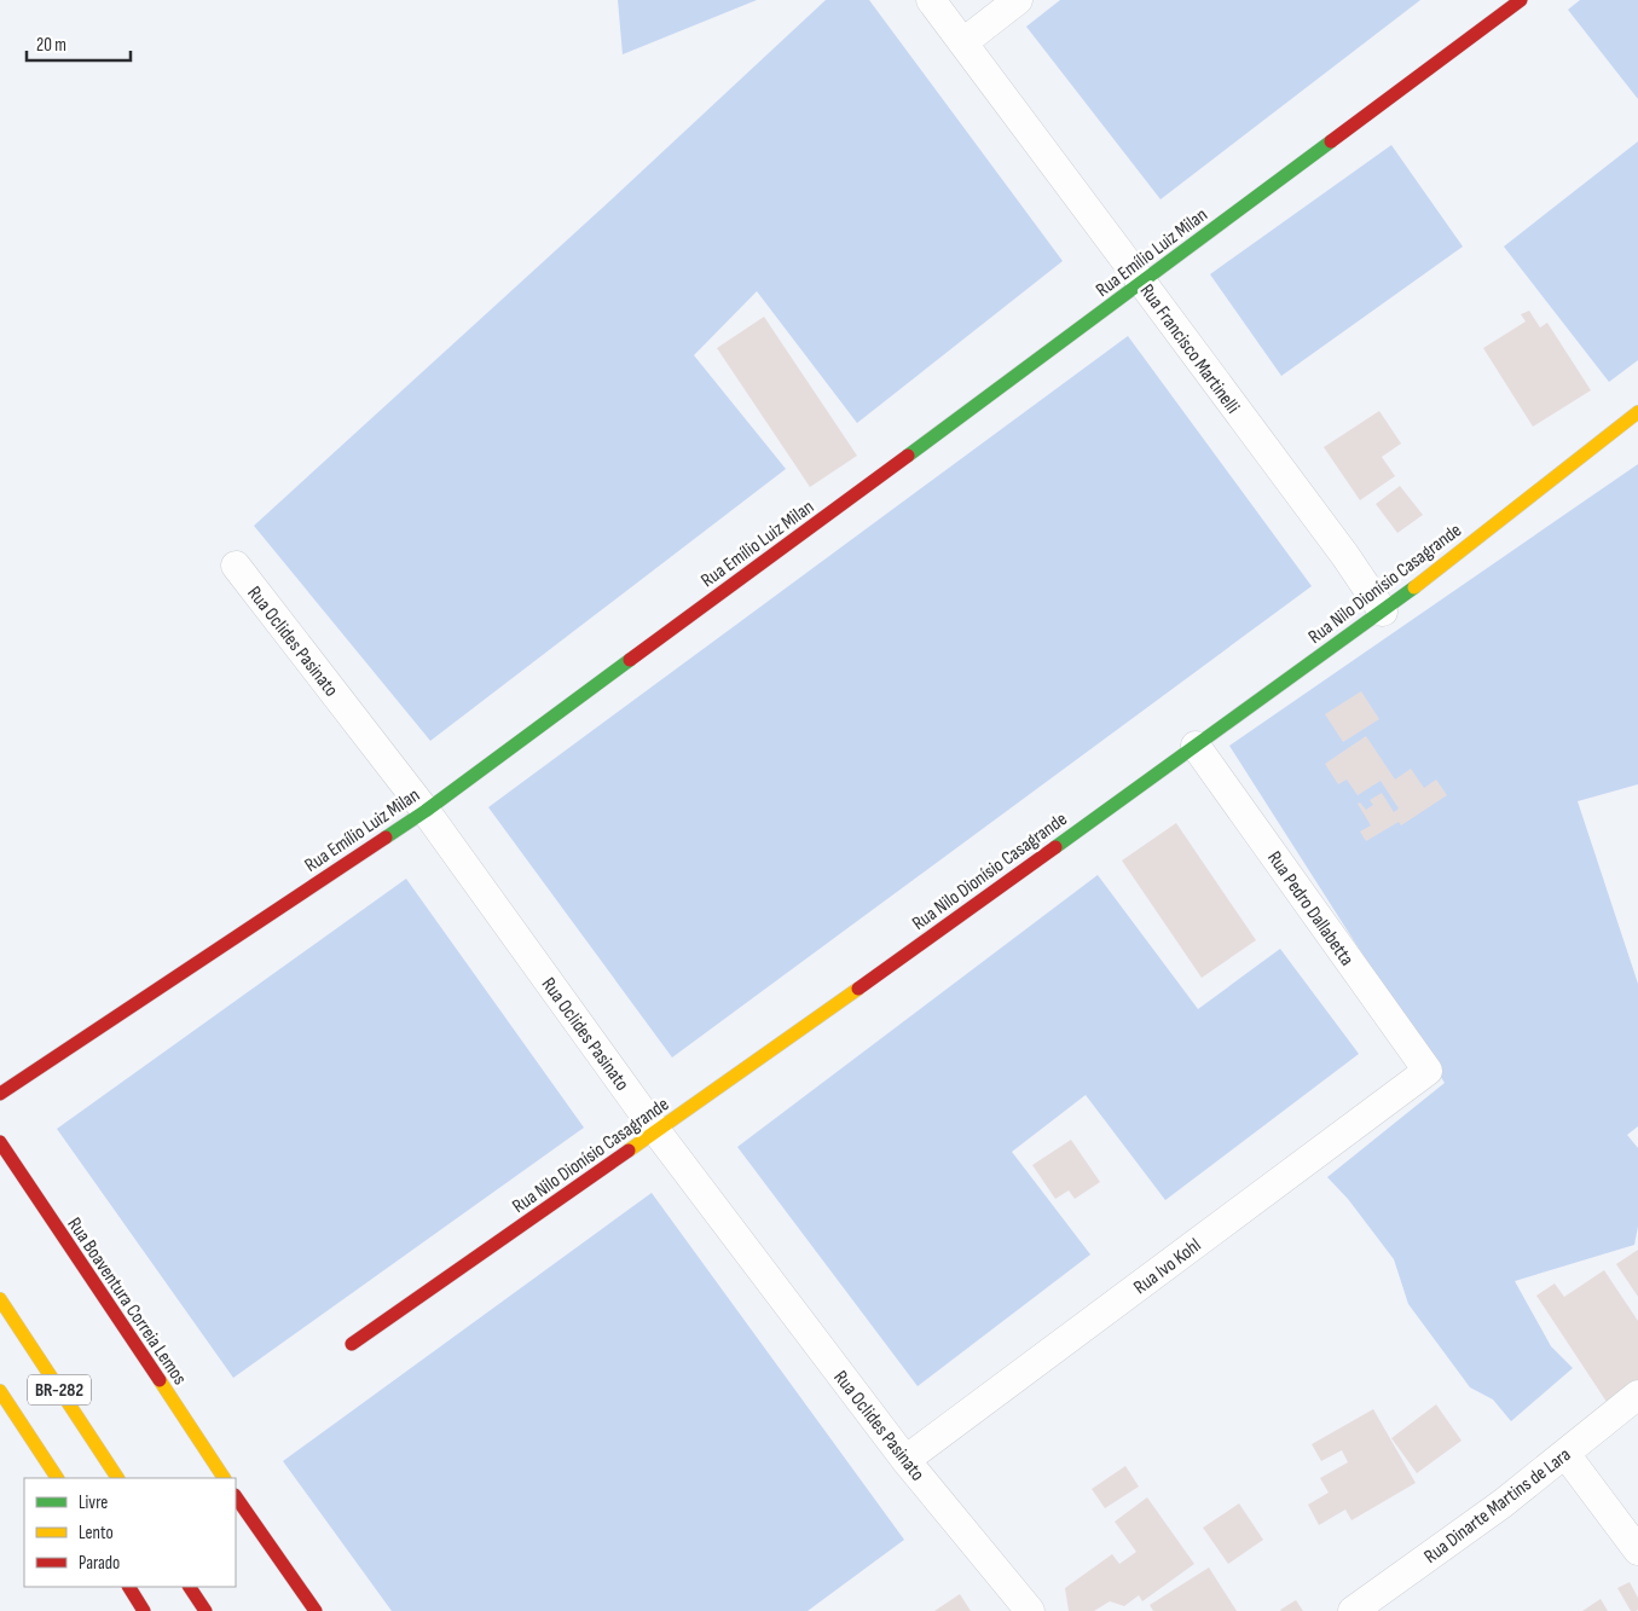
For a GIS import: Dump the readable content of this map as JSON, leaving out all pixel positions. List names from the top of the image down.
{
  "streets": {
    "main road": [
      "Rua Emílio Luiz Milan",
      "Rua Nilo Dionísio Casagrande",
      "Rua Boaventura Correia Lemos",
      "BR-282"
    ],
    "street": [
      "Rua Francisco Martinelli",
      "Rua Oclides Pasinato",
      "Rua Pedro Dallabetta",
      "Rua Ivo Kohl",
      "Rua Dinarte Martins de Lara"
    ]
  },
  "crossings": [
    ["Rua Emílio Luiz Milan", "Rua Francisco Martinelli"],
    ["Rua Emílio Luiz Milan", "Rua Oclides Pasinato"],
    ["Rua Francisco Martinelli", "Rua Nilo Dionísio Casagrande"],
    ["Rua Nilo Dionísio Casagrande", "Rua Oclides Pasinato"],
    ["Rua Nilo Dionísio Casagrande", "Rua Pedro Dallabetta"],
    ["Rua Oclides Pasinato", "Rua Ivo Kohl"],
    ["Rua Pedro Dallabetta", "Rua Ivo Kohl"]
  ],
  "legend": ["Livre", "Lento", "Parado"],
  "scale_bar": "20 m"
}
